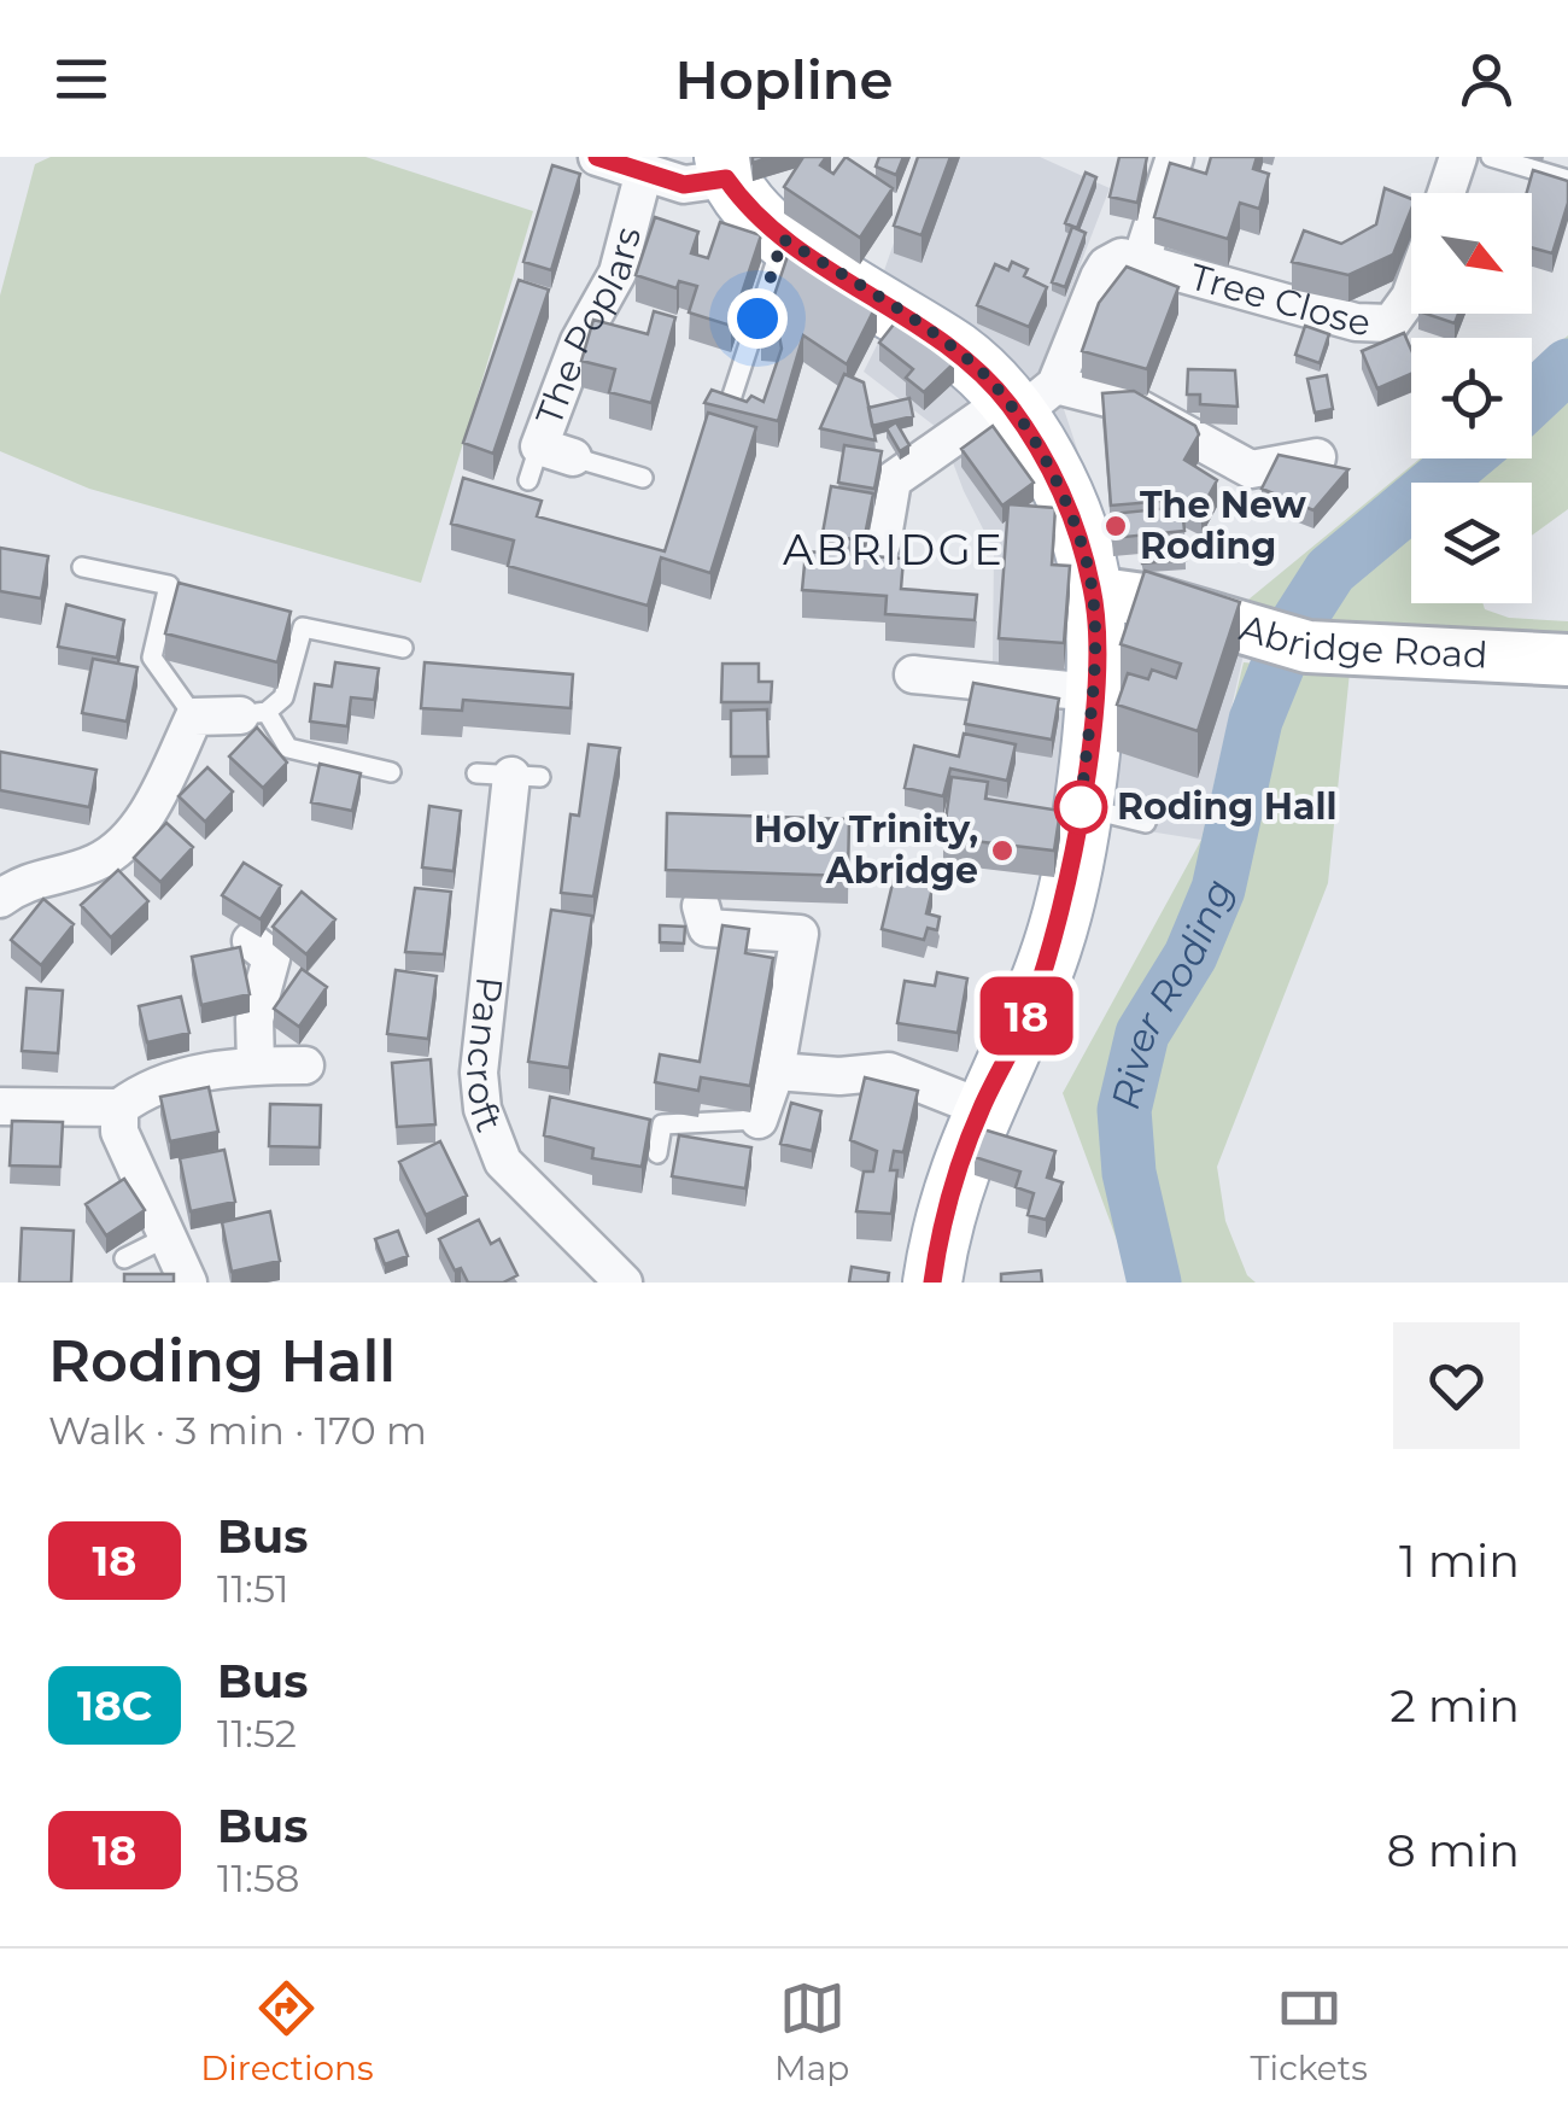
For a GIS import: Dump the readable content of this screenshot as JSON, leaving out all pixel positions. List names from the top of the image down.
{
  "streets": {
    "main road": ["Abridge Road"],
    "street": ["Tree Close", "The Poplars", "Pancroft"]
  },
  "districts": ["ABRIDGE"],
  "water": ["River Roding"],
  "places": ["The New Roding", "Roding Hall", "Holy Trinity, Abridge"],
  "lines": ["bus line 18"],
  "north": "bottom right",
  "page": {
    "header": "Hopline",
    "on_map": "18",
    "heading": ["Roding Hall", "Walk · 3 min · 170 m"],
    "list": [
      {
        "mark": "18",
        "name": "Bus",
        "note": "11:51",
        "value": "1 min"
      },
      {
        "mark": "18C",
        "name": "Bus",
        "note": "11:52",
        "value": "2 min"
      },
      {
        "mark": "18",
        "name": "Bus",
        "note": "11:58",
        "value": "8 min"
      }
    ],
    "tabs": ["Directions", "Map", "Tickets"]
  }
}
